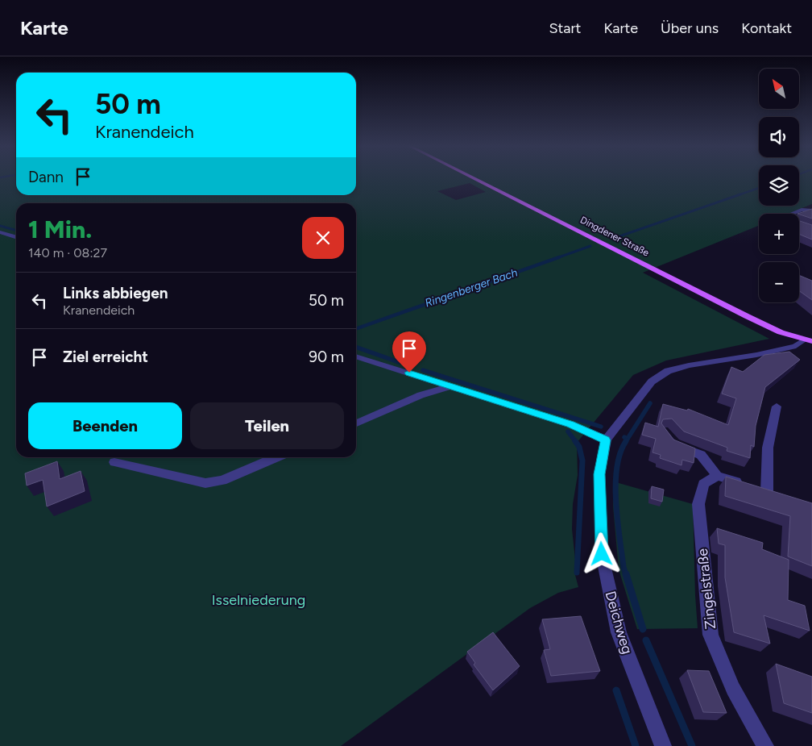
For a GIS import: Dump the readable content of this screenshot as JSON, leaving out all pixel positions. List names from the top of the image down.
{
  "streets": {
    "main road": ["Dingdener Straße"],
    "street": ["Zingelstraße", "Deichweg"]
  },
  "crossings": [
    ["Dingdener Straße", "Deichweg"]
  ],
  "water": ["Ringenberger Bach"],
  "parks": ["Isselniederung"],
  "north": "top left",
  "page": {
    "header": "Karte",
    "nav": [
      "Start",
      "Karte",
      "Über uns",
      "Kontakt"
    ],
    "map_buttons": ["+", "−"],
    "turn": ["50 m", "Kranendeich"],
    "then": "Dann",
    "heading": ["1 Min.", "140 m · 08:27"],
    "list": [
      {
        "name": "Links abbiegen",
        "note": "Kranendeich",
        "value": "50 m"
      },
      {
        "name": "Ziel erreicht",
        "value": "90 m"
      }
    ],
    "buttons": ["Beenden", "Teilen"]
  }
}
